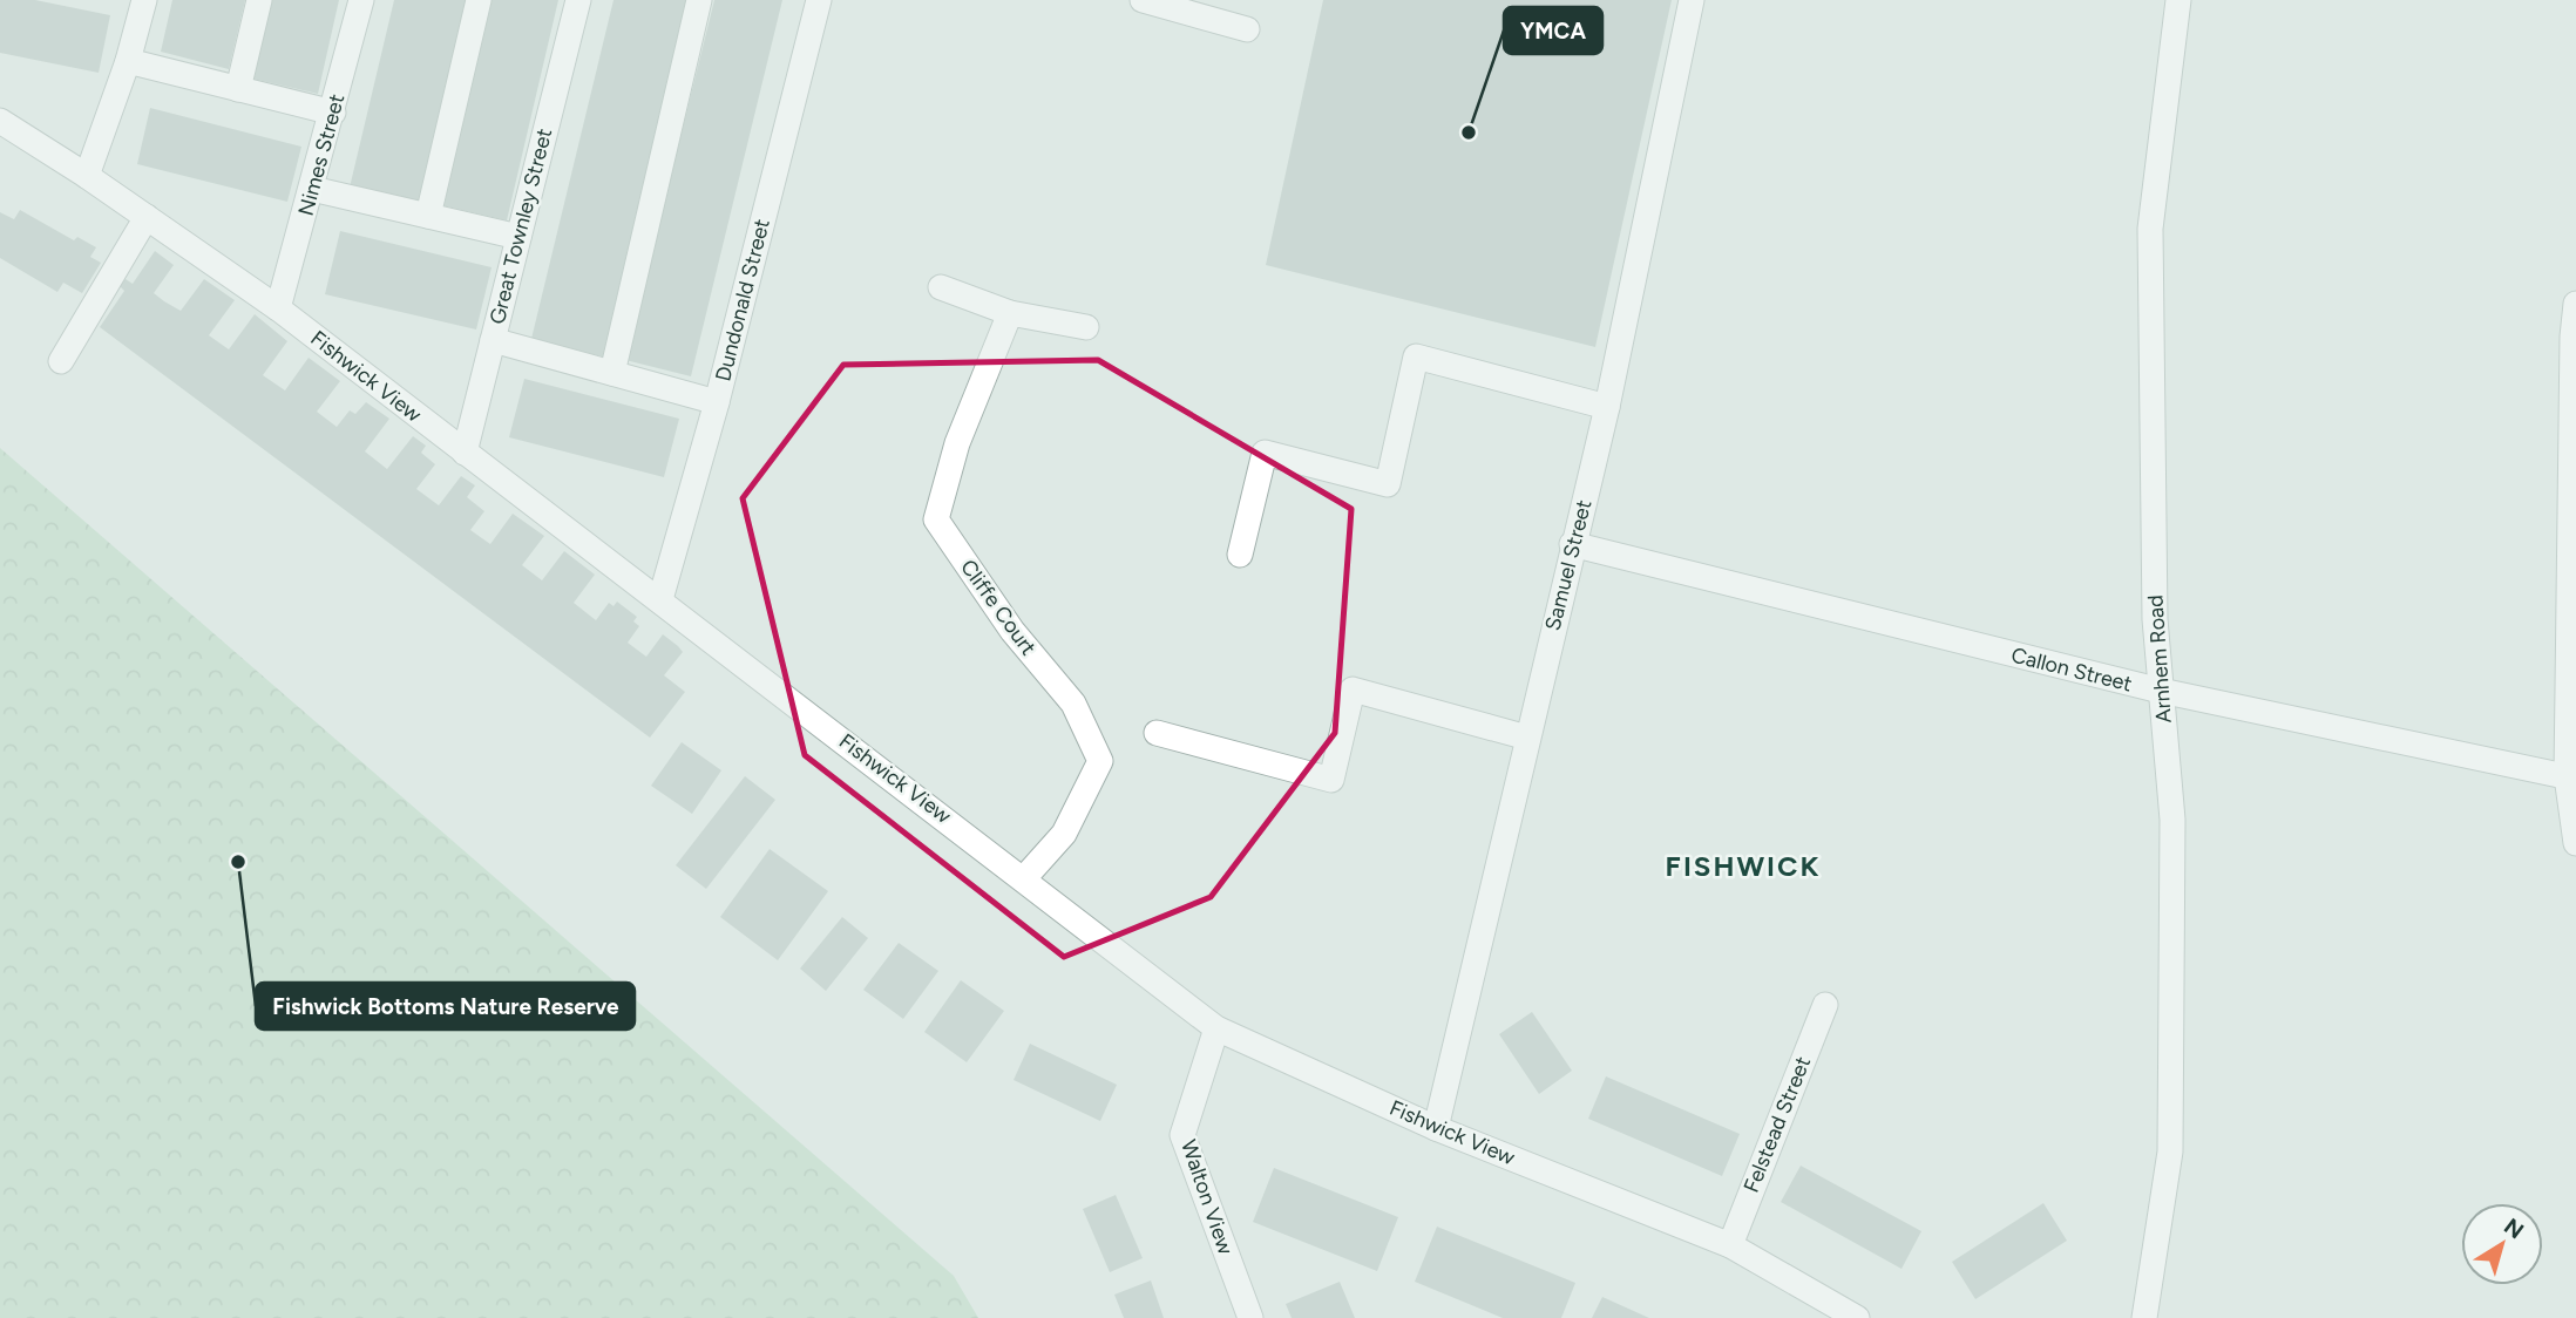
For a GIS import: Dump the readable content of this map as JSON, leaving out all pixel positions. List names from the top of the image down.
{
  "streets": {
    "street": [
      "Nimes Street",
      "Great Townley Street",
      "Dundonald Street",
      "Fishwick View",
      "Samuel Street",
      "Cliffe Court",
      "Arnhem Road",
      "Callon Street",
      "Felstead Street",
      "Walton View"
    ]
  },
  "crossings": [
    ["Nimes Street", "Fishwick View"],
    ["Great Townley Street", "Fishwick View"],
    ["Dundonald Street", "Fishwick View"],
    ["Fishwick View", "Samuel Street"],
    ["Fishwick View", "Cliffe Court"],
    ["Fishwick View", "Felstead Street"],
    ["Fishwick View", "Walton View"],
    ["Samuel Street", "Callon Street"],
    ["Arnhem Road", "Callon Street"]
  ],
  "districts": ["FISHWICK"],
  "places": ["YMCA", "Fishwick Bottoms Nature Reserve"],
  "north": "top right"
}
